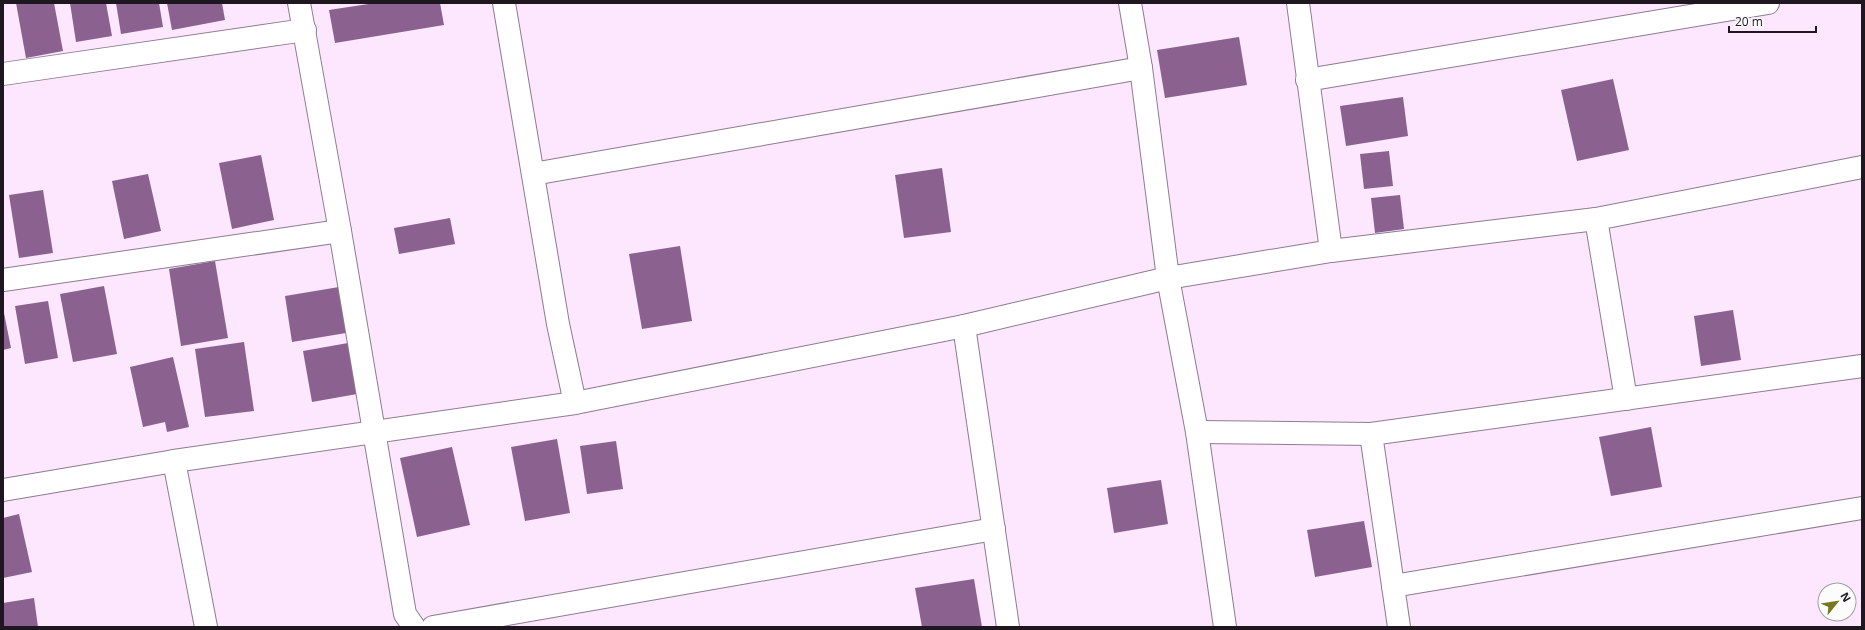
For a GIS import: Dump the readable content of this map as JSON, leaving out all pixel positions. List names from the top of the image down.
{
  "scale_bar": "20 m",
  "north": "top right"
}
